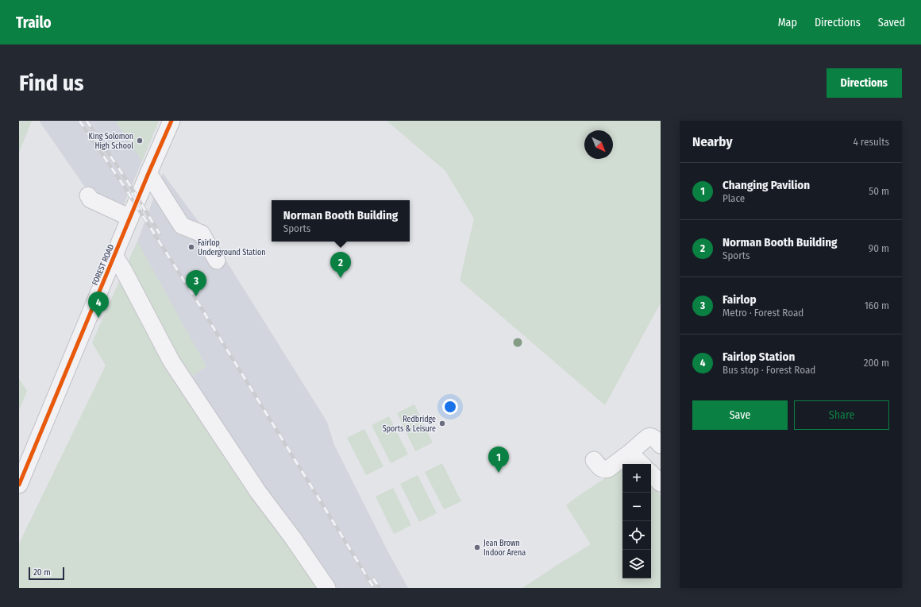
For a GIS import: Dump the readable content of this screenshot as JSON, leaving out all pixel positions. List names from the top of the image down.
{
  "streets": {
    "street": ["FOREST ROAD"]
  },
  "places": [
    "King Solomon High School",
    "Fairlop Underground Station",
    "Redbridge Sports & Leisure",
    "Jean Brown Indoor Arena"
  ],
  "scale_bar": "20 m",
  "north": "bottom right",
  "page": {
    "header": "Trailo",
    "nav": ["Map", "Directions", "Saved"],
    "buttons": [
      "Directions",
      ["Save", "Share"]
    ],
    "title": "Find us",
    "heading": ["Nearby", "4 results"],
    "list": [
      {
        "mark": "1",
        "name": "Changing Pavilion",
        "note": "Place",
        "value": "50 m"
      },
      {
        "mark": "2",
        "name": "Norman Booth Building",
        "note": "Sports",
        "value": "90 m"
      },
      {
        "mark": "3",
        "name": "Fairlop",
        "note": "Metro · Forest Road",
        "value": "160 m"
      },
      {
        "mark": "4",
        "name": "Fairlop Station",
        "note": "Bus stop · Forest Road",
        "value": "200 m"
      }
    ],
    "popup": ["Norman Booth Building", "Sports"],
    "pins": [
      "2",
      "3",
      "4",
      "1"
    ],
    "map_buttons": ["+", "−"],
    "scale": "20 m"
  }
}
